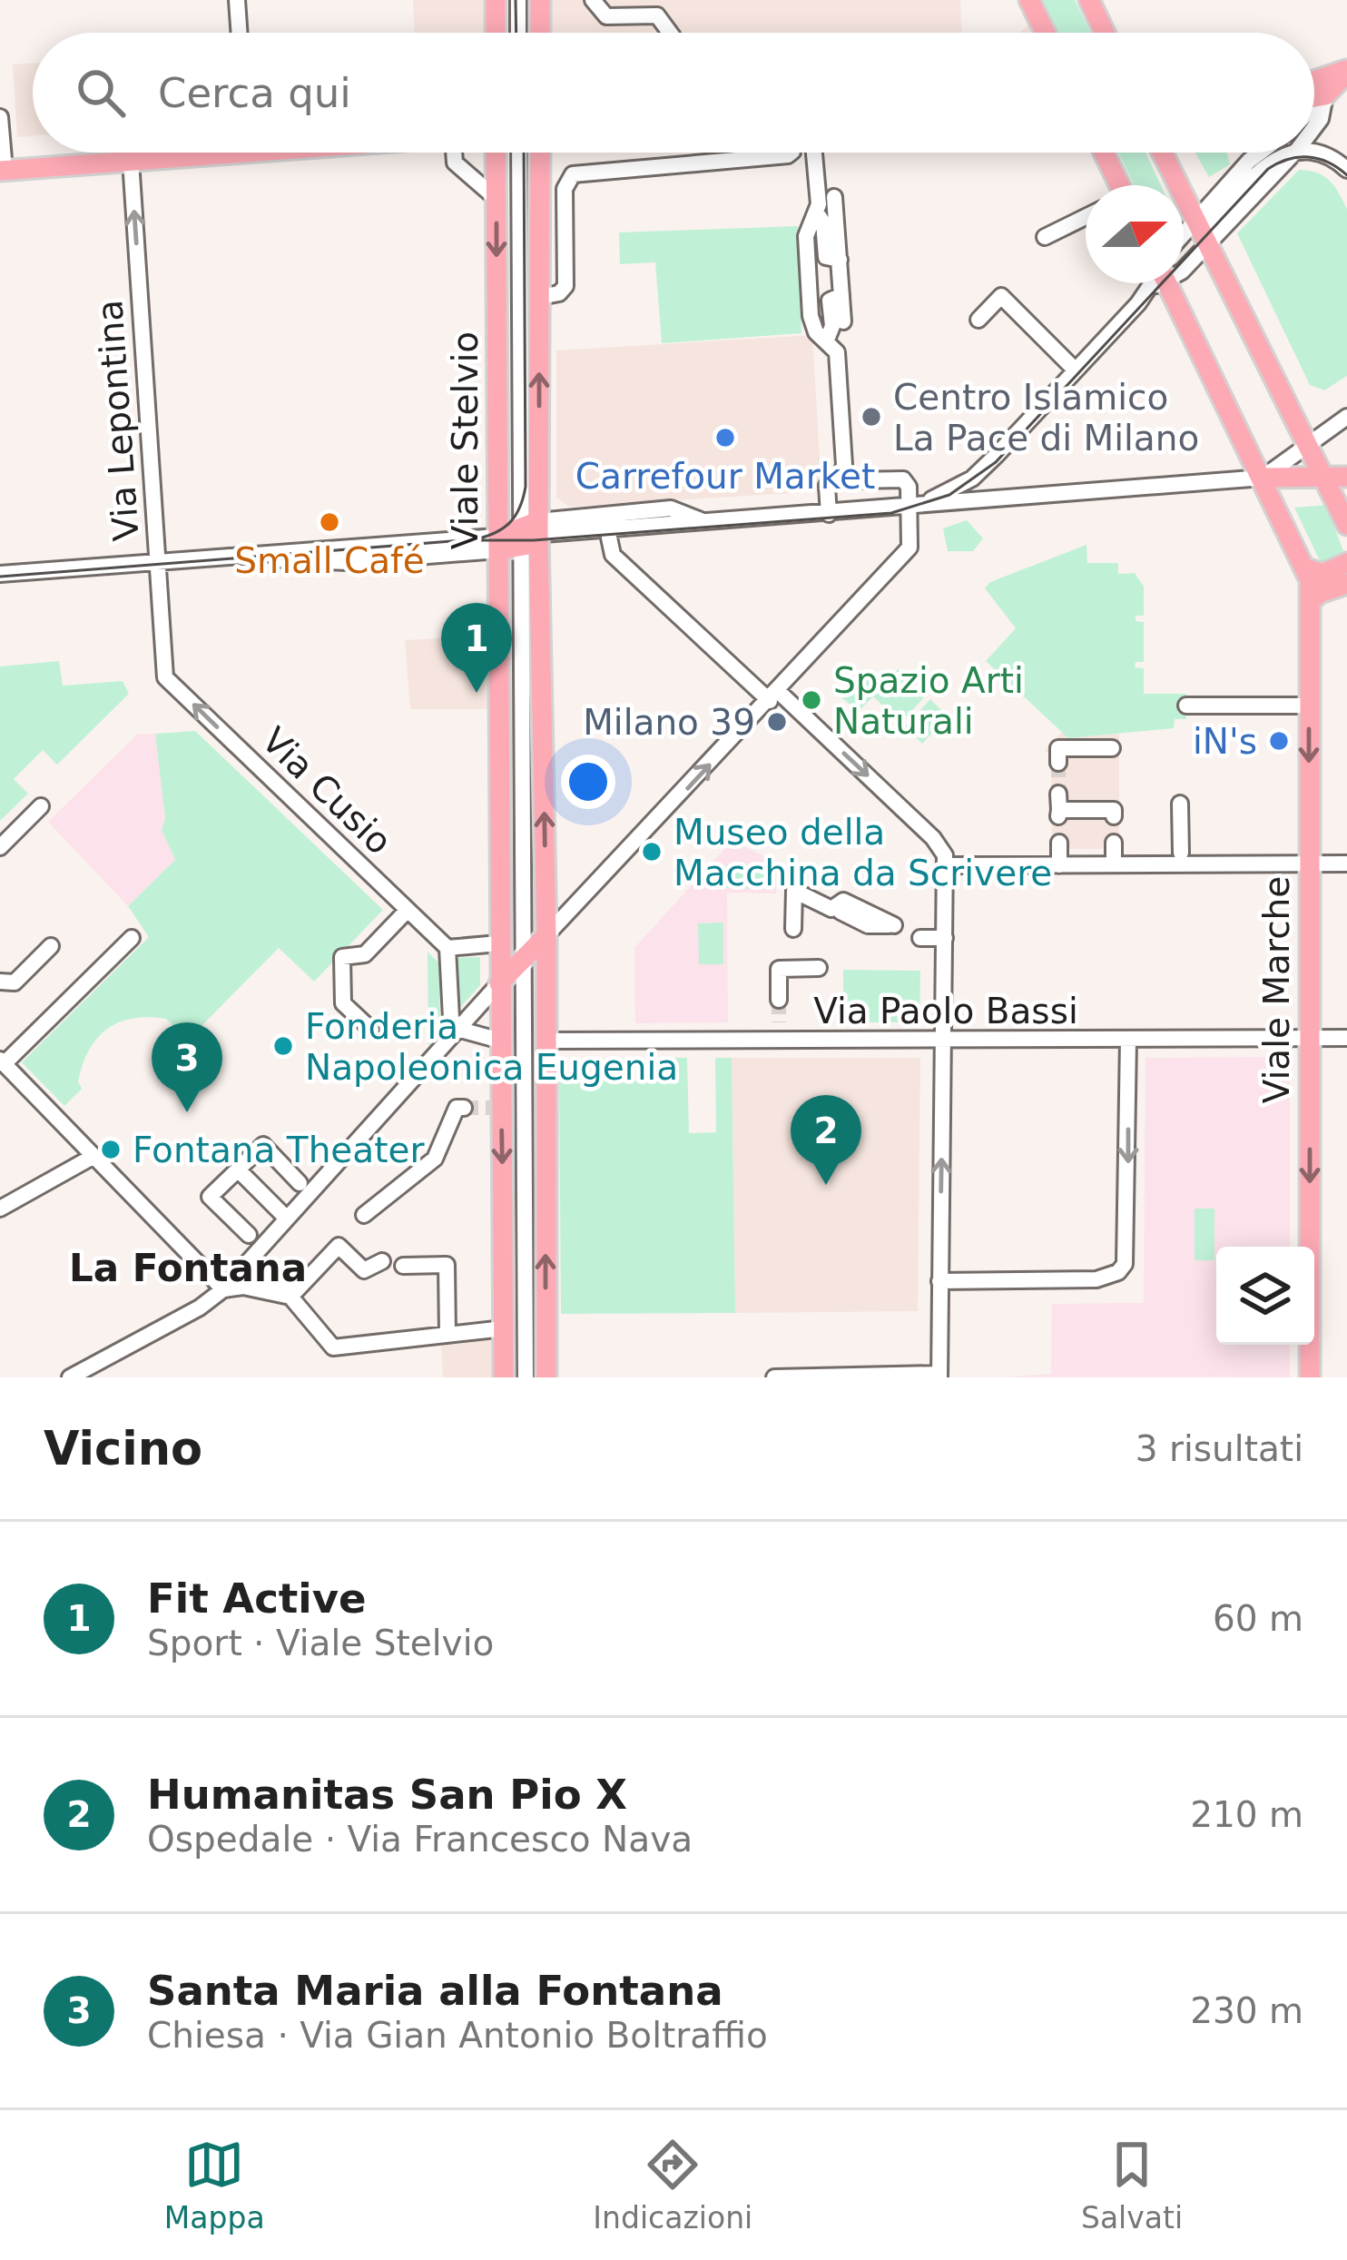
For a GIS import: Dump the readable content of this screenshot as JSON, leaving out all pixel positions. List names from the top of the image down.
{
  "streets": {
    "main road": ["Viale Stelvio", "Viale Marche"],
    "street": ["Via Lepontina", "Via Cusio", "Via Paolo Bassi"]
  },
  "crossings": [
    ["Via Lepontina", "Via Cusio"],
    ["Viale Stelvio", "Via Paolo Bassi"],
    ["Viale Marche", "Via Paolo Bassi"]
  ],
  "one_way": ["Via Lepontina", "Via Cusio", "Viale Marche"],
  "districts": ["La Fontana"],
  "places": [
    "Centro Islamico La Pace di Milano",
    "Carrefour Market",
    "Small Café",
    "Spazio Arti Naturali",
    "Milano 39",
    "iN's",
    "Museo della Macchina da Scrivere",
    "Fonderia Napoleonica Eugenia",
    "Fontana Theater"
  ],
  "north": "right",
  "page": {
    "search": "Cerca qui",
    "pins": ["1", "3", "2"],
    "heading": ["Vicino", "3 risultati"],
    "list": [
      {
        "mark": "1",
        "name": "Fit Active",
        "note": "Sport · Viale Stelvio",
        "value": "60 m"
      },
      {
        "mark": "2",
        "name": "Humanitas San Pio X",
        "note": "Ospedale · Via Francesco Nava",
        "value": "210 m"
      },
      {
        "mark": "3",
        "name": "Santa Maria alla Fontana",
        "note": "Chiesa · Via Gian Antonio Boltraffio",
        "value": "230 m"
      }
    ],
    "nav": ["Mappa", "Indicazioni", "Salvati"]
  }
}
